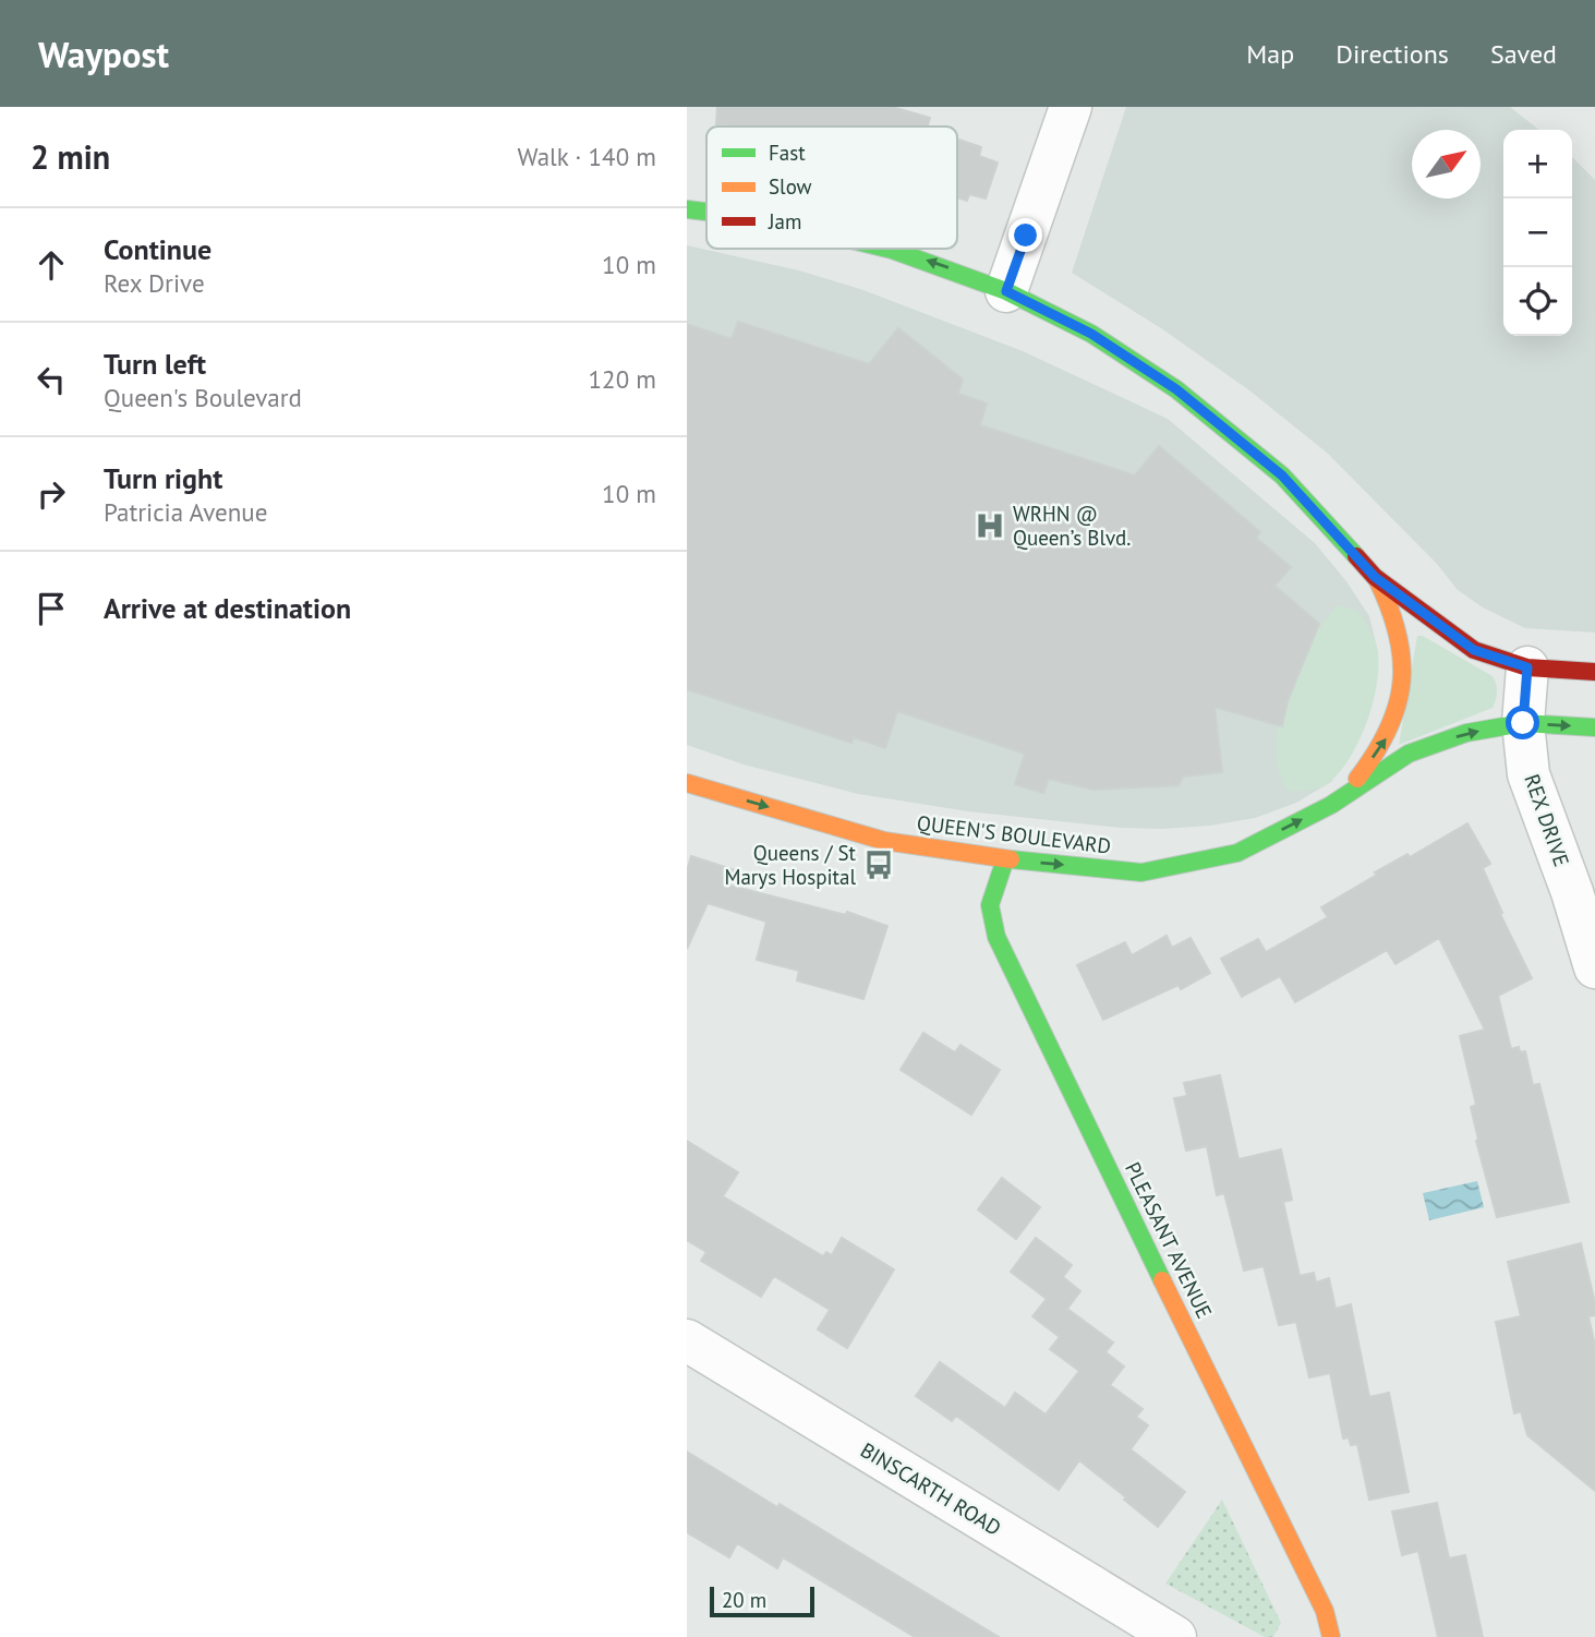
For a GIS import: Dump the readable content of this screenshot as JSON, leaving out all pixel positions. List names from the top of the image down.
{
  "streets": {
    "street": [
      "REX DRIVE",
      "QUEEN'S BOULEVARD",
      "PLEASANT AVENUE",
      "BINSCARTH ROAD"
    ]
  },
  "crossings": [
    ["REX DRIVE", "QUEEN'S BOULEVARD"],
    ["QUEEN'S BOULEVARD", "PLEASANT AVENUE"]
  ],
  "places": {
    "hospital": ["WRHN @ Queen’s Blvd."],
    "bus stop": ["Queens / St Marys Hospital"]
  },
  "legend": ["Fast", "Slow", "Jam"],
  "scale_bar": "20 m",
  "north": "top right",
  "page": {
    "header": "Waypost",
    "nav": ["Map", "Directions", "Saved"],
    "heading": ["2 min", "Walk · 140 m"],
    "map_buttons": ["+", "−"],
    "list": [
      ["Continue", "Rex Drive", "10 m"],
      ["Turn left", "Queen's Boulevard", "120 m"],
      ["Turn right", "Patricia Avenue", "10 m"],
      "Arrive at destination"
    ],
    "scale": "20 m"
  }
}
